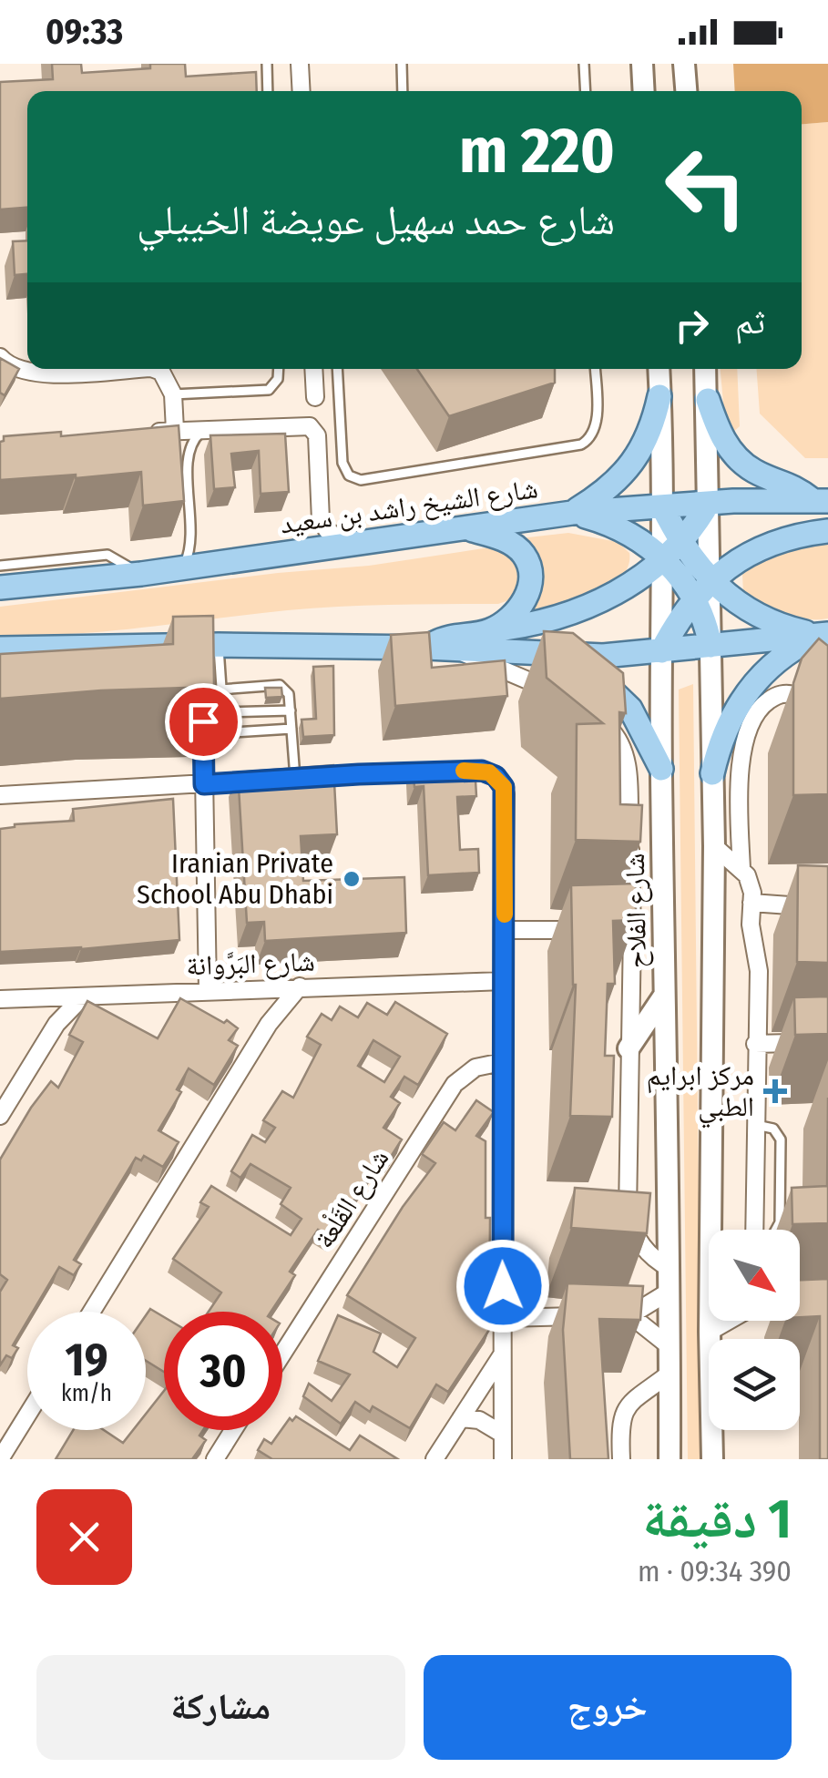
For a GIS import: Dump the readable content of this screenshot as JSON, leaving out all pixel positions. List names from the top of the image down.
{
  "streets": {
    "main road": ["شارع الشيخ راشد بن سعيد", "شارع الفلاح"],
    "street": ["شارع البَرَّوانة", "شارع القَلْعة"]
  },
  "crossings": [
    ["شارع الشيخ راشد بن سعيد", "شارع الفلاح"]
  ],
  "places": {
    "other": ["Iranian Private School Abu Dhabi"],
    "health": ["مركز ابرايم الطبي"]
  },
  "north": "bottom right",
  "page": {
    "status": "09:33",
    "turn": ["220 m", "شارع حمد سهيل عويضة الخييلي"],
    "then": "ثم",
    "speed": "19 km/h",
    "limit": "30",
    "heading": ["1 دقيقة", "390 m · 09:34"],
    "buttons": ["خروج", "مشاركة"]
  }
}
